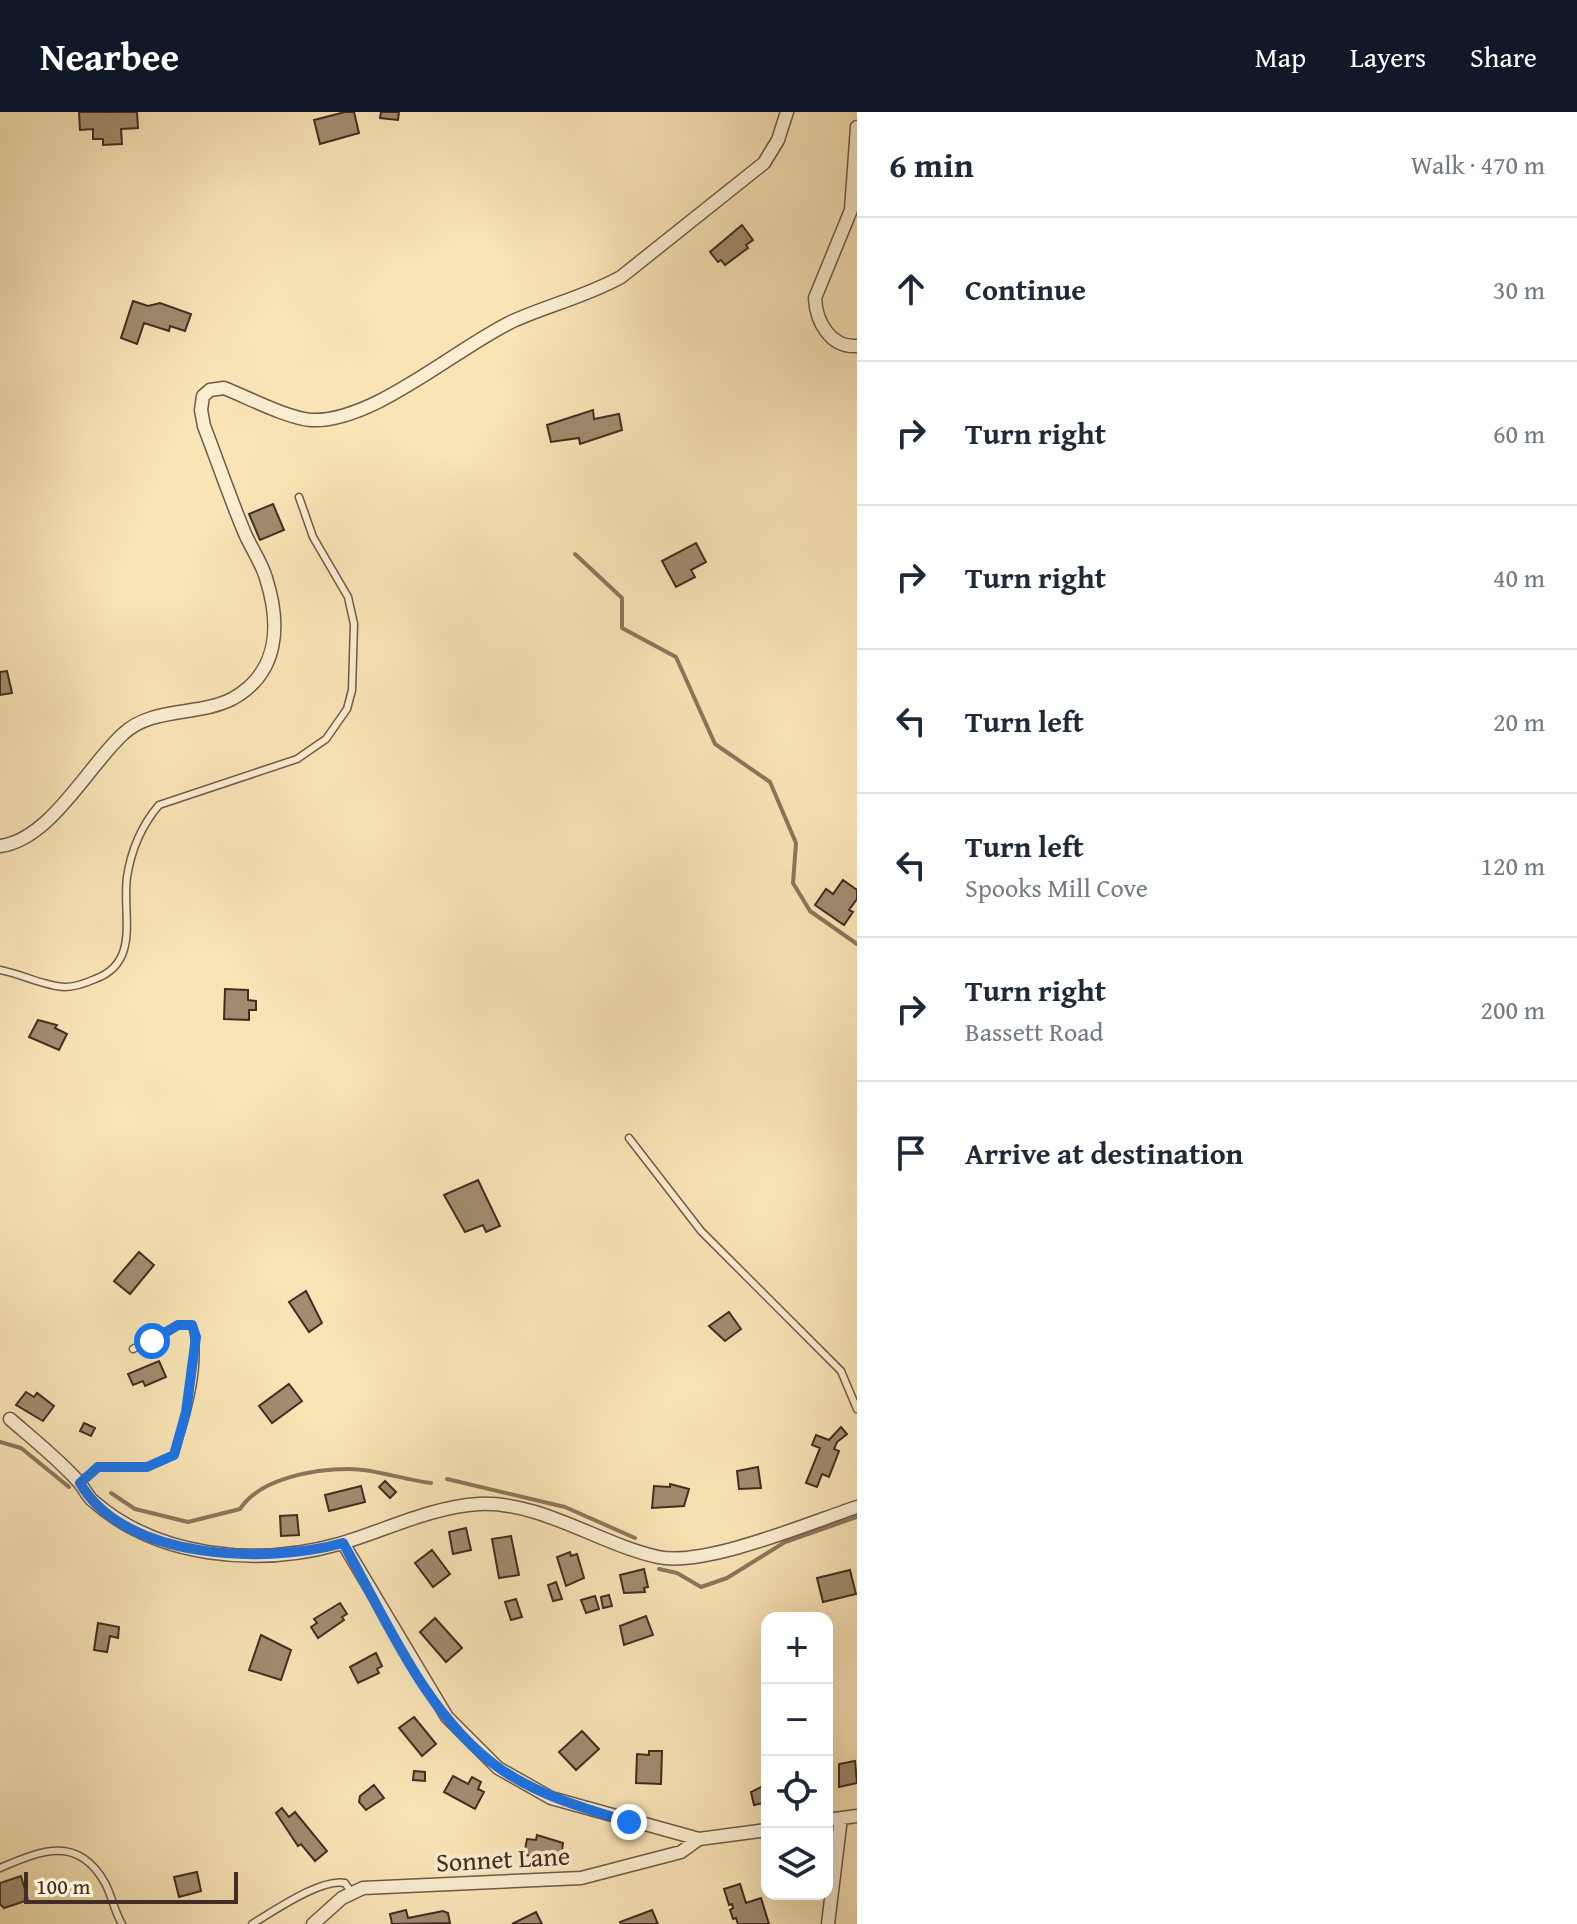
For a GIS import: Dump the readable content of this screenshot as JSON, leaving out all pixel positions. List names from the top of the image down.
{
  "streets": {
    "street": ["Sonnet Lane"]
  },
  "scale_bar": "100 m",
  "page": {
    "header": "Nearbee",
    "nav": ["Map", "Layers", "Share"],
    "heading": ["6 min", "Walk · 470 m"],
    "list": [
      ["Continue", "30 m"],
      ["Turn right", "60 m"],
      ["Turn right", "40 m"],
      ["Turn left", "20 m"],
      ["Turn left", "Spooks Mill Cove", "120 m"],
      ["Turn right", "Bassett Road", "200 m"],
      "Arrive at destination"
    ],
    "map_buttons": ["+", "−"],
    "scale": "100 m"
  }
}
